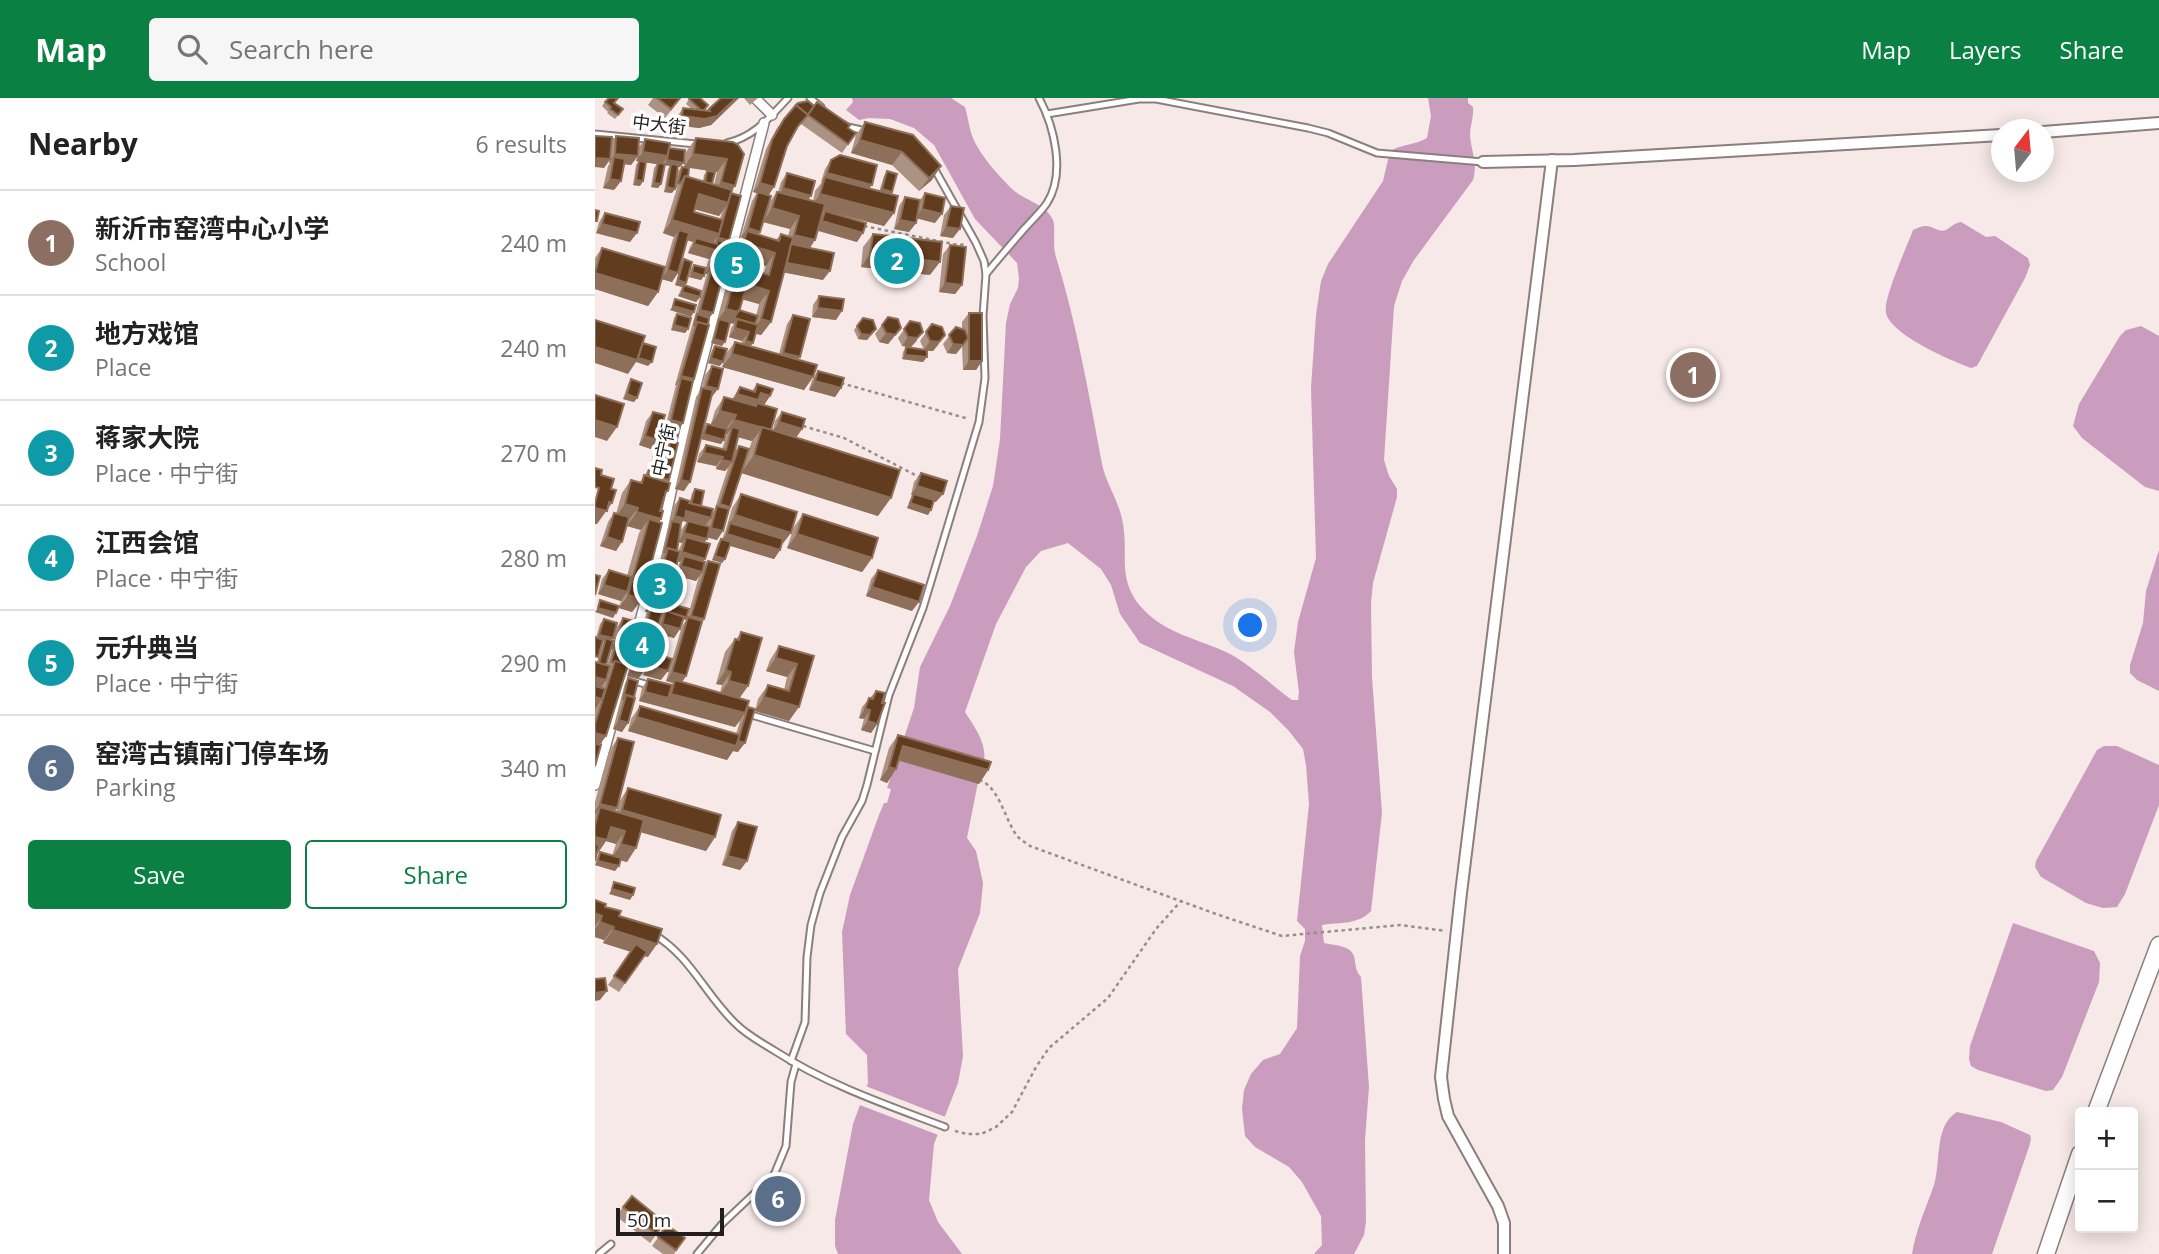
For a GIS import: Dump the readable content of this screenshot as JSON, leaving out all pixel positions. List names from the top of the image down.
{
  "streets": {
    "street": ["中宁街"],
    "lane": ["中大街"]
  },
  "scale_bar": "50 m",
  "north": "top",
  "page": {
    "header": "Map",
    "search": "Search here",
    "nav": ["Map", "Layers", "Share"],
    "heading": ["Nearby", "6 results"],
    "list": [
      {
        "mark": "1",
        "name": "新沂市窑湾中心小学",
        "note": "School",
        "value": "240 m"
      },
      {
        "mark": "2",
        "name": "地方戏馆",
        "note": "Place",
        "value": "240 m"
      },
      {
        "mark": "3",
        "name": "蒋家大院",
        "note": "Place · 中宁街",
        "value": "270 m"
      },
      {
        "mark": "4",
        "name": "江西会馆",
        "note": "Place · 中宁街",
        "value": "280 m"
      },
      {
        "mark": "5",
        "name": "元升典当",
        "note": "Place · 中宁街",
        "value": "290 m"
      },
      {
        "mark": "6",
        "name": "窑湾古镇南门停车场",
        "note": "Parking",
        "value": "340 m"
      }
    ],
    "pins": [
      "2",
      "5",
      "1",
      "3",
      "4",
      "6"
    ],
    "buttons": ["Save", "Share"],
    "map_buttons": ["+", "−"],
    "scale": "50 m"
  }
}
